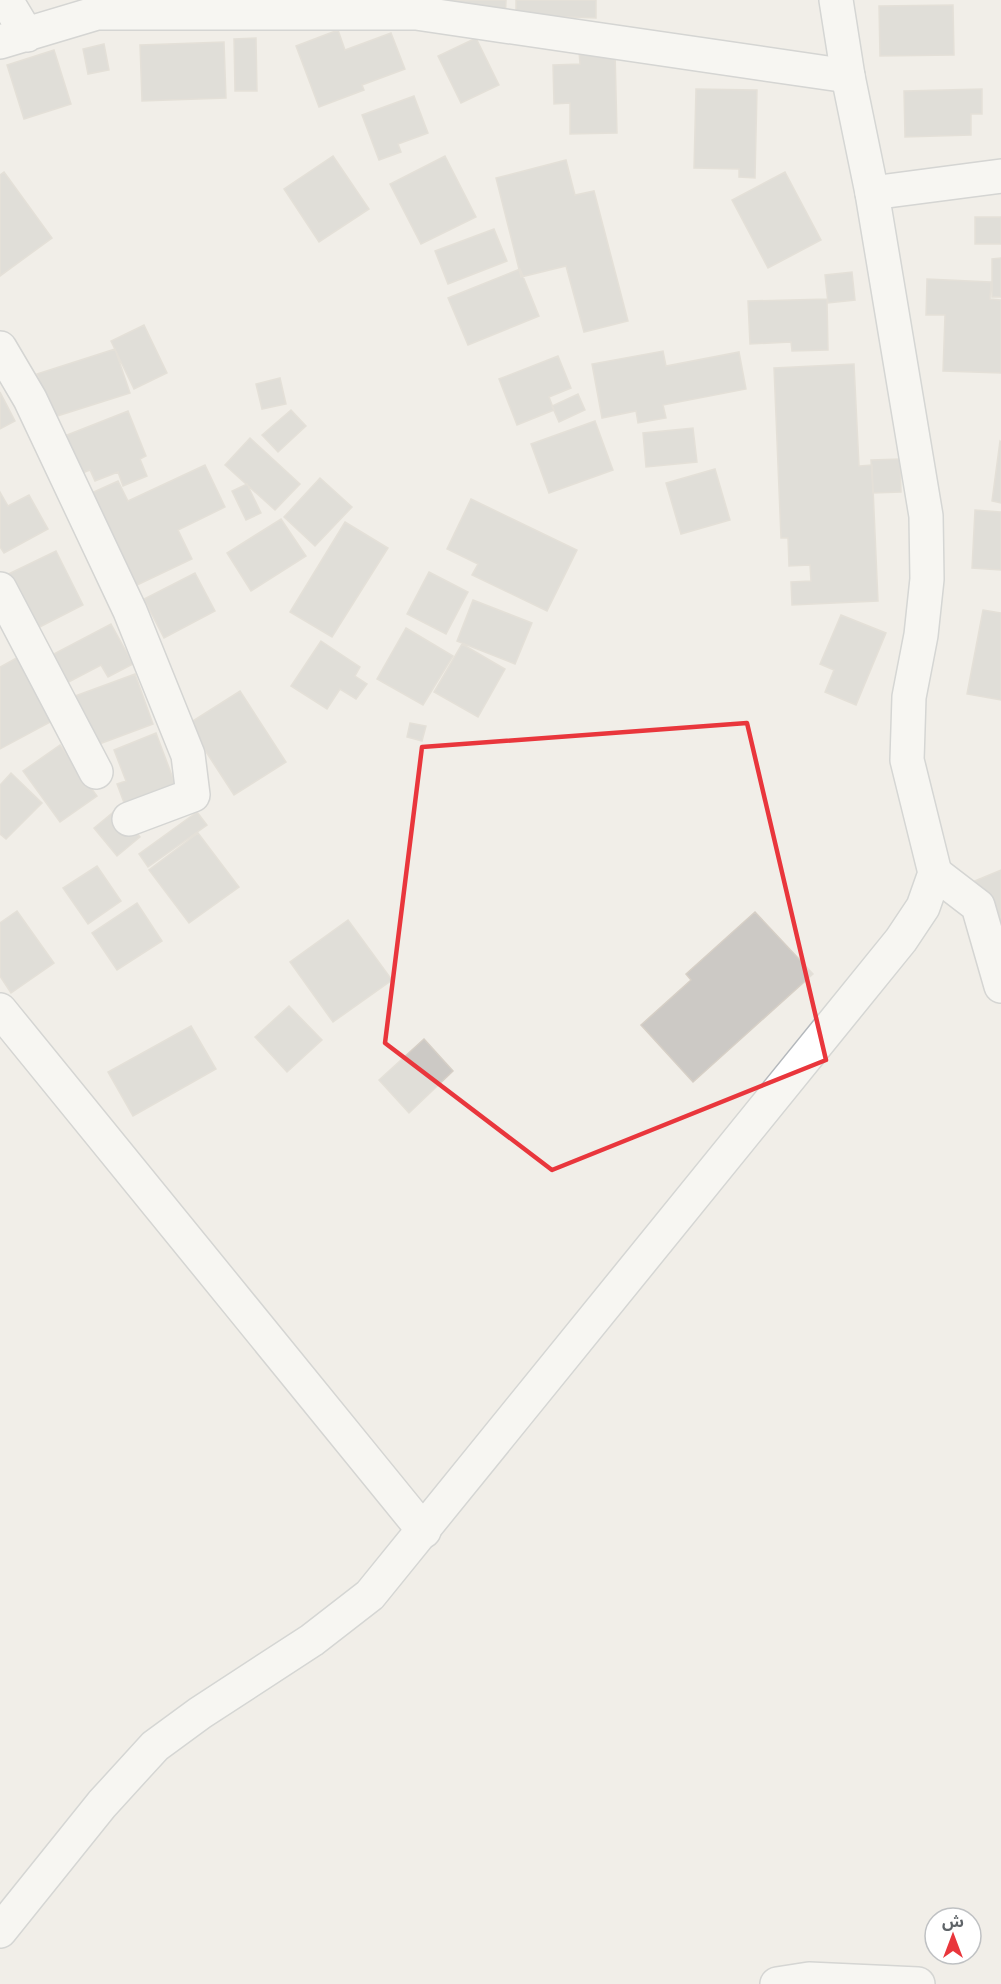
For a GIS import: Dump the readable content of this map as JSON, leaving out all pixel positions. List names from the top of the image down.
{
  "north": "top"
}
